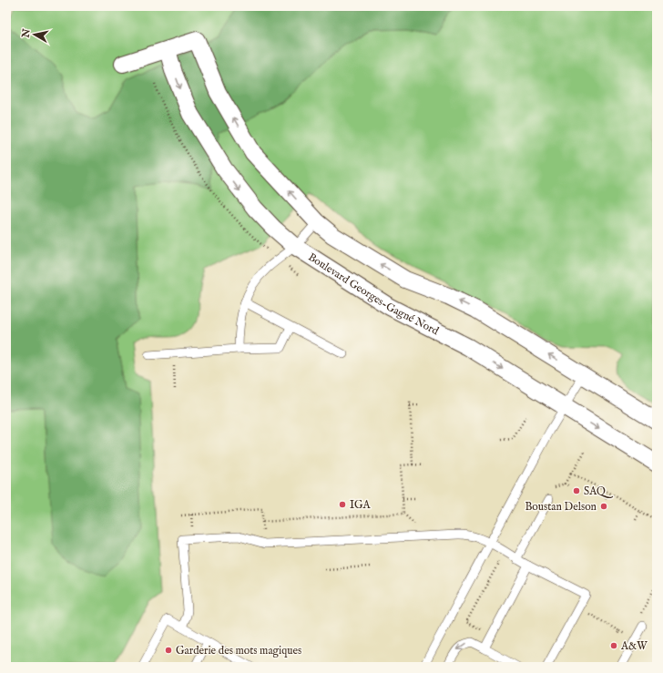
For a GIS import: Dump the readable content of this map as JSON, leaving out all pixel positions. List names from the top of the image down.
{
  "streets": {
    "street": ["Boulevard Georges-Gagné Nord"]
  },
  "places": [
    "SAQ",
    "IGA",
    "Boustan Delson",
    "A&W",
    "Garderie des mots magiques"
  ],
  "north": "left"
}
